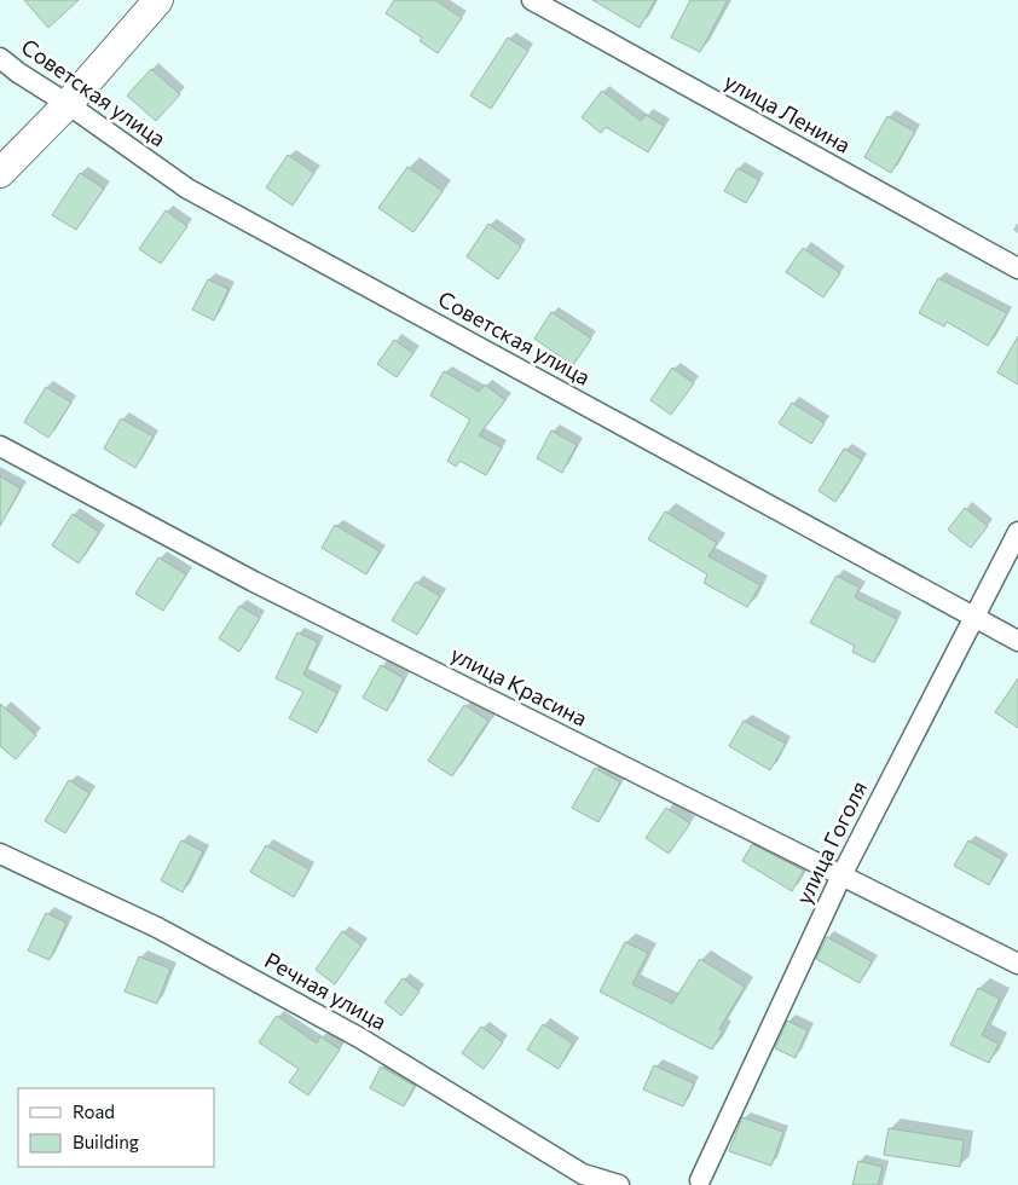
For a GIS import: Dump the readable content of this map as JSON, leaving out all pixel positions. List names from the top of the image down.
{
  "streets": {
    "street": [
      "Советская улица",
      "улица Ленина",
      "улица Красина",
      "улица Гоголя",
      "Речная улица"
    ]
  },
  "crossings": [
    ["Советская улица", "улица Гоголя"],
    ["улица Красина", "улица Гоголя"]
  ],
  "legend": ["Road", "Building"]
}
